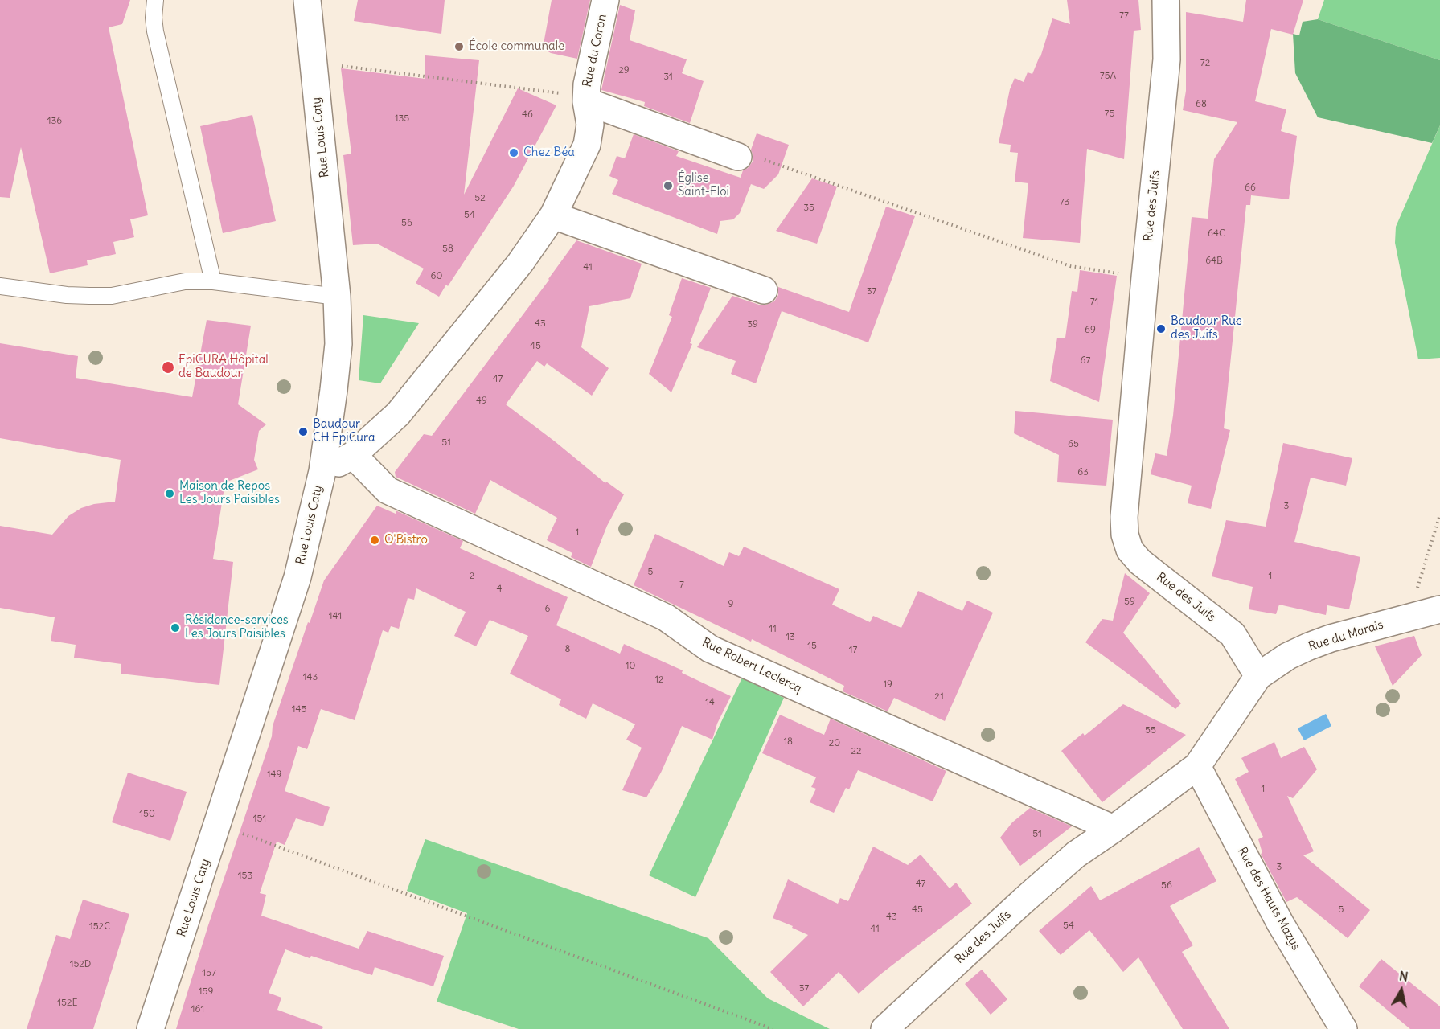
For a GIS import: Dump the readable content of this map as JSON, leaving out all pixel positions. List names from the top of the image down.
{
  "streets": {
    "street": [
      "Rue du Coron",
      "Rue Louis Caty",
      "Rue des Juifs",
      "Rue du Marais",
      "Rue Robert Leclercq",
      "Rue des Hauts Mazys"
    ]
  },
  "crossings": [
    ["Rue du Coron", "Rue Louis Caty"],
    ["Rue du Coron", "Rue Robert Leclercq"],
    ["Rue des Juifs", "Rue du Marais"],
    ["Rue des Juifs", "Rue Robert Leclercq"],
    ["Rue des Juifs", "Rue des Hauts Mazys"]
  ],
  "places": [
    "École communale",
    "Chez Béa",
    "Église Saint-Eloi",
    "Baudour Rue des Juifs",
    "EpiCURA Hôpital de Baudour",
    "Baudour CH EpiCura",
    "Maison de Repos Les Jours Paisibles",
    "O'Bistro",
    "Résidence-services Les Jours Paisibles"
  ],
  "house_numbers": [
    "77",
    "72",
    "29",
    "75A",
    "31",
    "68",
    "75",
    "46",
    "135",
    "136",
    "66",
    "52",
    "73",
    "35",
    "54",
    "56",
    "64C",
    "58",
    "64B",
    "41",
    "60",
    "37",
    "71",
    "43",
    "39",
    "69",
    "45",
    "67",
    "47",
    "49",
    "51",
    "65",
    "63",
    "3",
    "1",
    "5",
    "2",
    "1",
    "7",
    "4",
    "59",
    "9",
    "6",
    "141",
    "11",
    "13",
    "15",
    "8",
    "17",
    "10",
    "143",
    "12",
    "19",
    "21",
    "14",
    "145",
    "55",
    "18",
    "20",
    "22",
    "149",
    "1",
    "150",
    "151",
    "51",
    "3",
    "153",
    "47",
    "56",
    "45",
    "5",
    "43",
    "54",
    "152C",
    "41",
    "152D",
    "157",
    "37",
    "159",
    "152E",
    "161"
  ],
  "north": "top"
}
